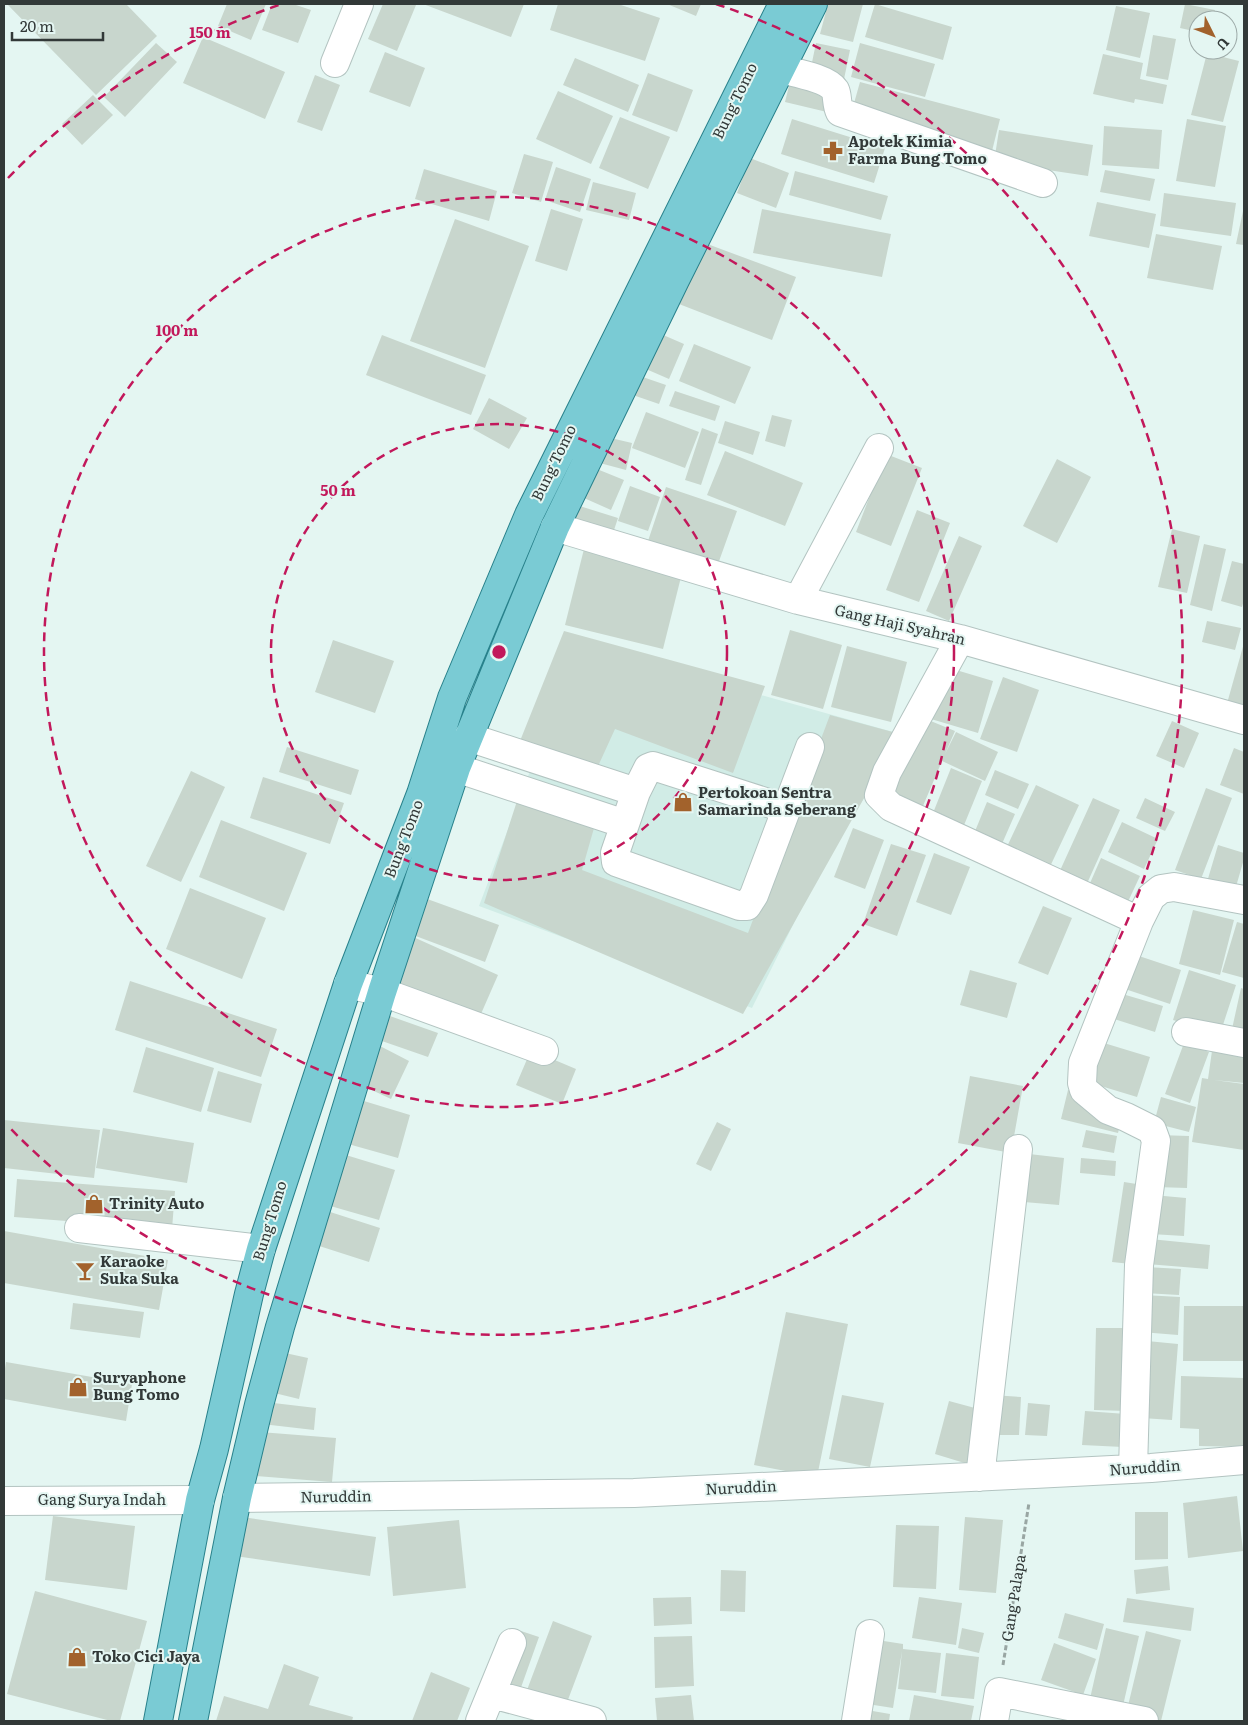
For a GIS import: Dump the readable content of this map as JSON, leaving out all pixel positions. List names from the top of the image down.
{
  "streets": {
    "main road": ["Bung Tomo"],
    "street": ["Gang Haji Syahran", "Nuruddin", "Gang Surya Indah"],
    "path": ["Gang Palapa"]
  },
  "crossings": [
    ["Bung Tomo", "Gang Haji Syahran"],
    ["Bung Tomo", "Nuruddin"],
    ["Bung Tomo", "Gang Surya Indah"],
    ["Nuruddin", "Gang Palapa"]
  ],
  "places": {
    "pharmacy": ["Apotek Kimia Farma Bung Tomo"],
    "shop": [
      "Pertokoan Sentra Samarinda Seberang",
      "Trinity Auto",
      "Suryaphone Bung Tomo",
      "Toko Cici Jaya"
    ],
    "bar": ["Karaoke Suka Suka"]
  },
  "scale_bar": "20 m",
  "north": "bottom right",
  "rings": ["150 m", "100 m", "50 m"]
}
